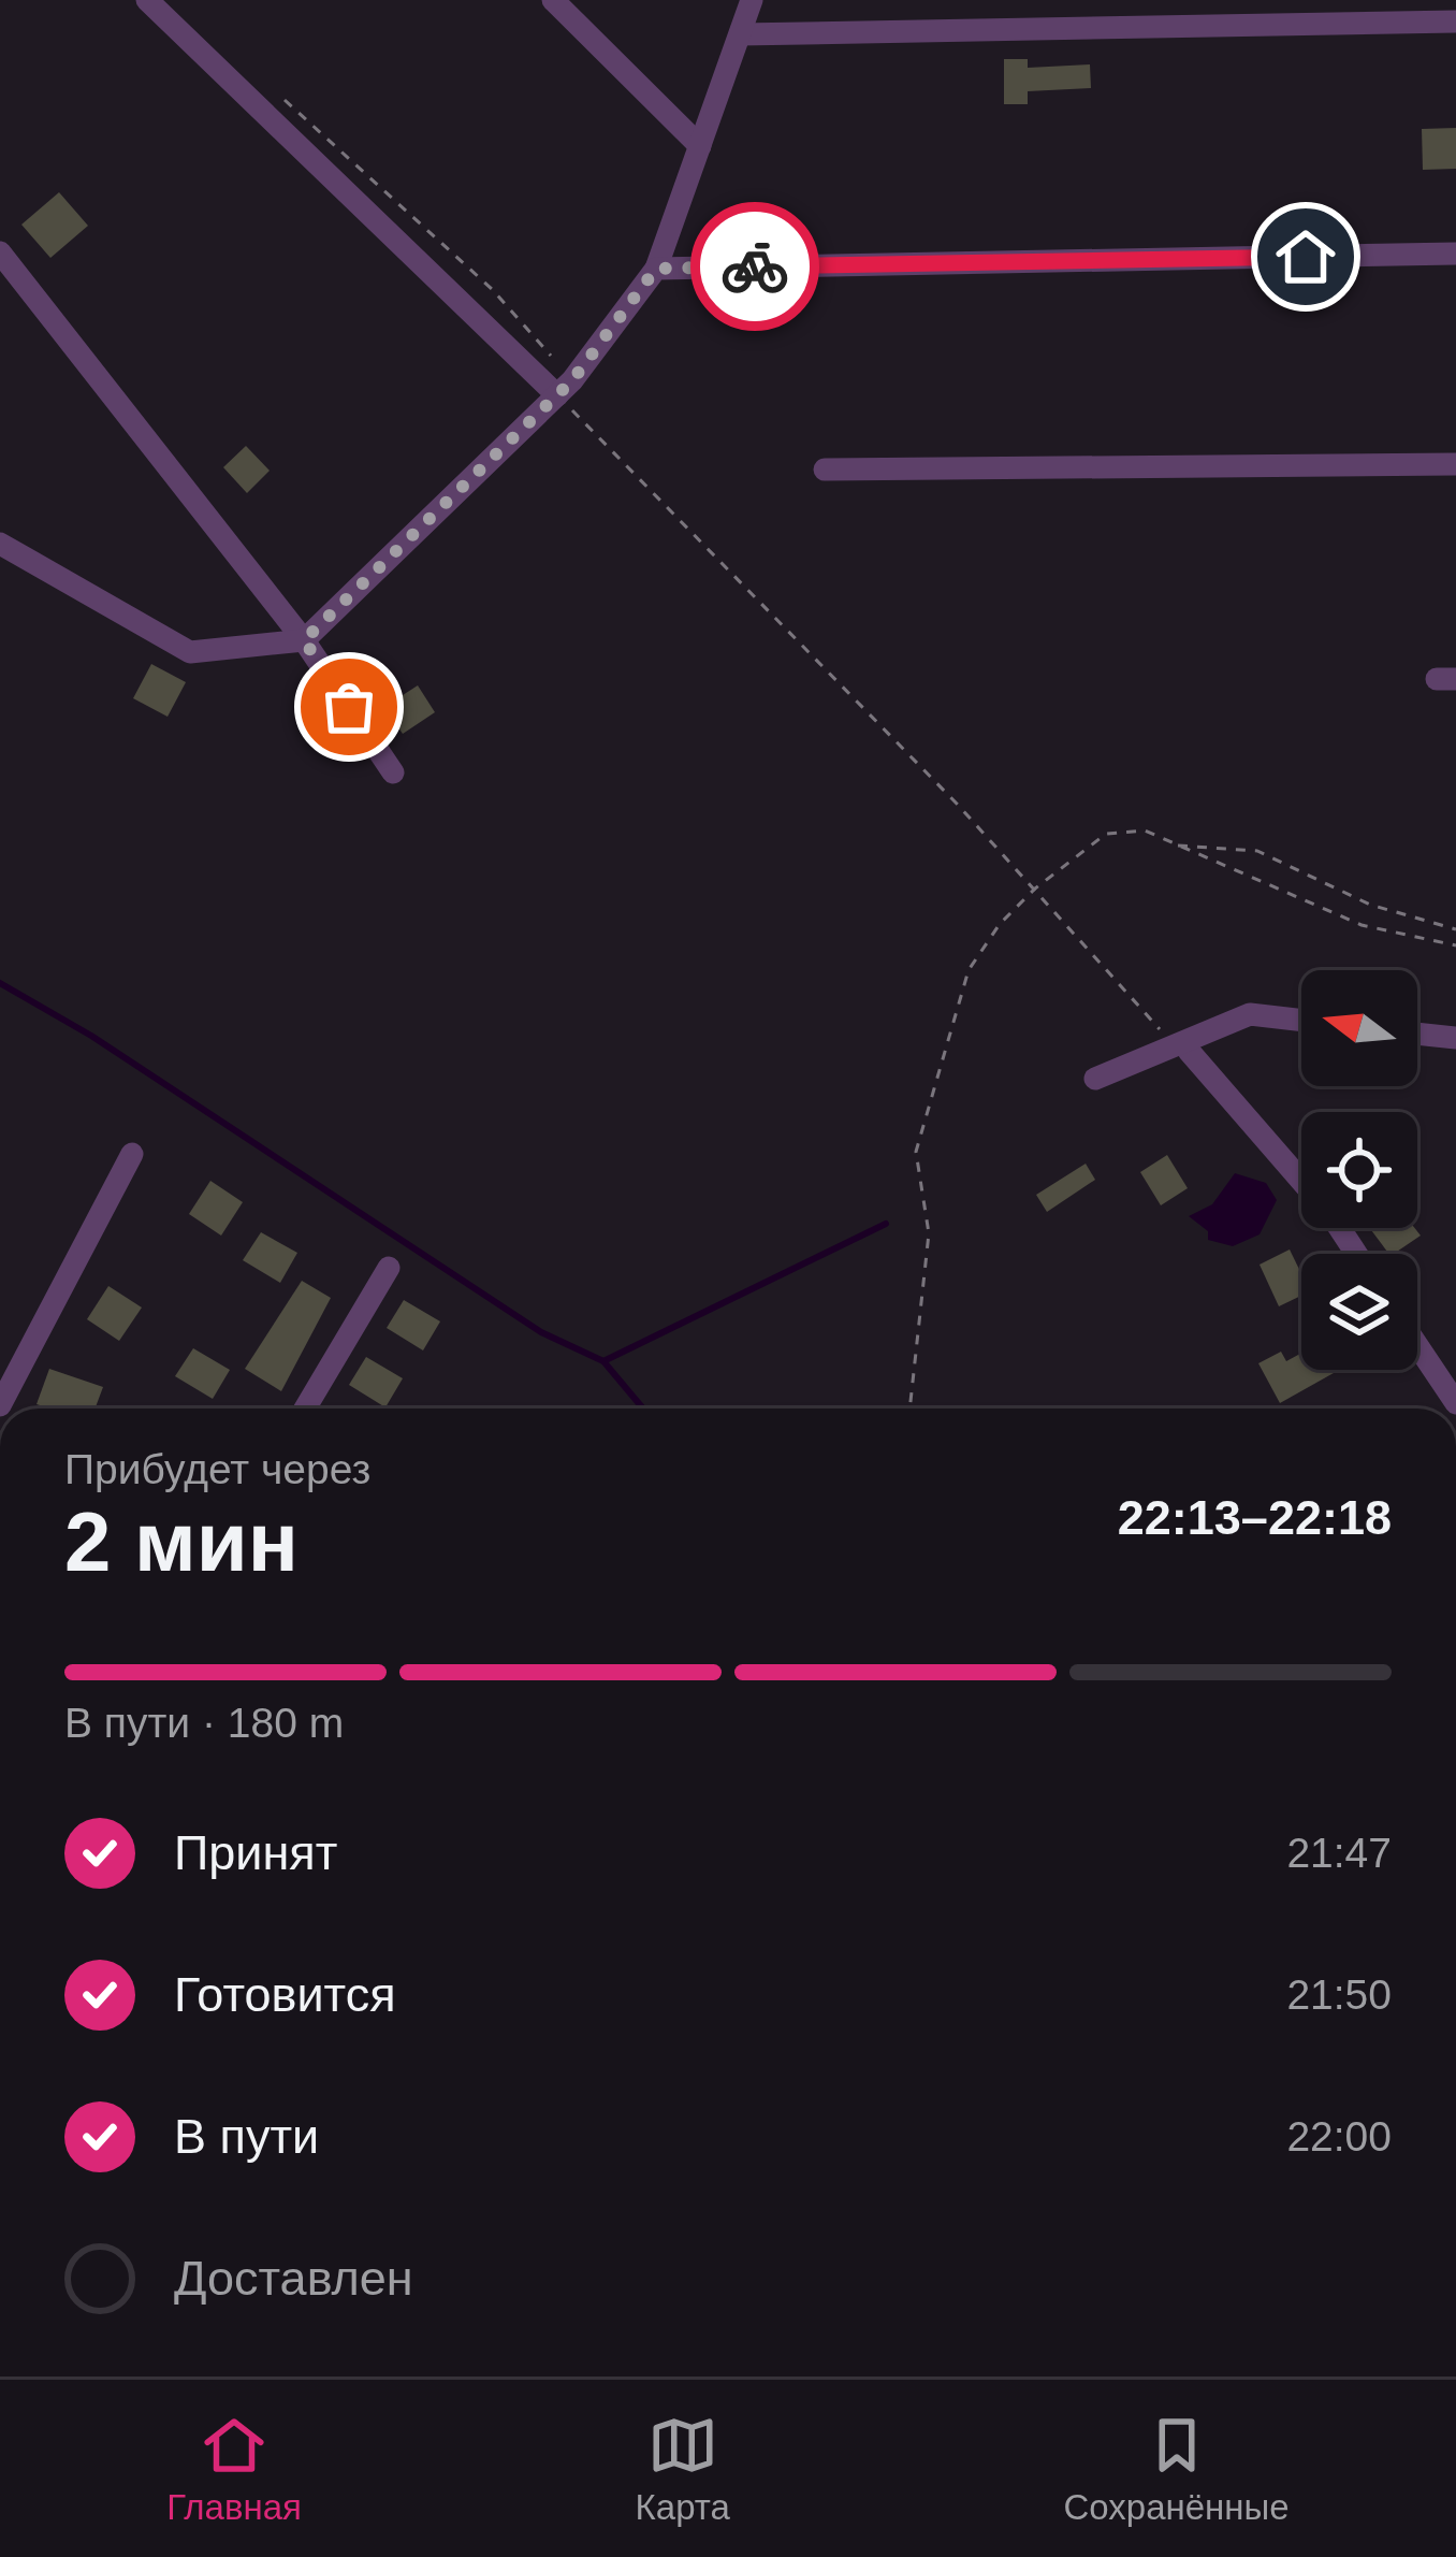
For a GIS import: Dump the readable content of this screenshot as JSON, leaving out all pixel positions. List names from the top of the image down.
{
  "north": "left",
  "page": {
    "heading": ["2 мин", "Прибудет через", "22:13–22:18"],
    "bar": "В пути · 180 m",
    "list": [
      ["Принят", "21:47"],
      ["Готовится", "21:50"],
      ["В пути", "22:00"],
      "Доставлен"
    ],
    "tabs": ["Главная", "Карта", "Сохранённые"]
  }
}
